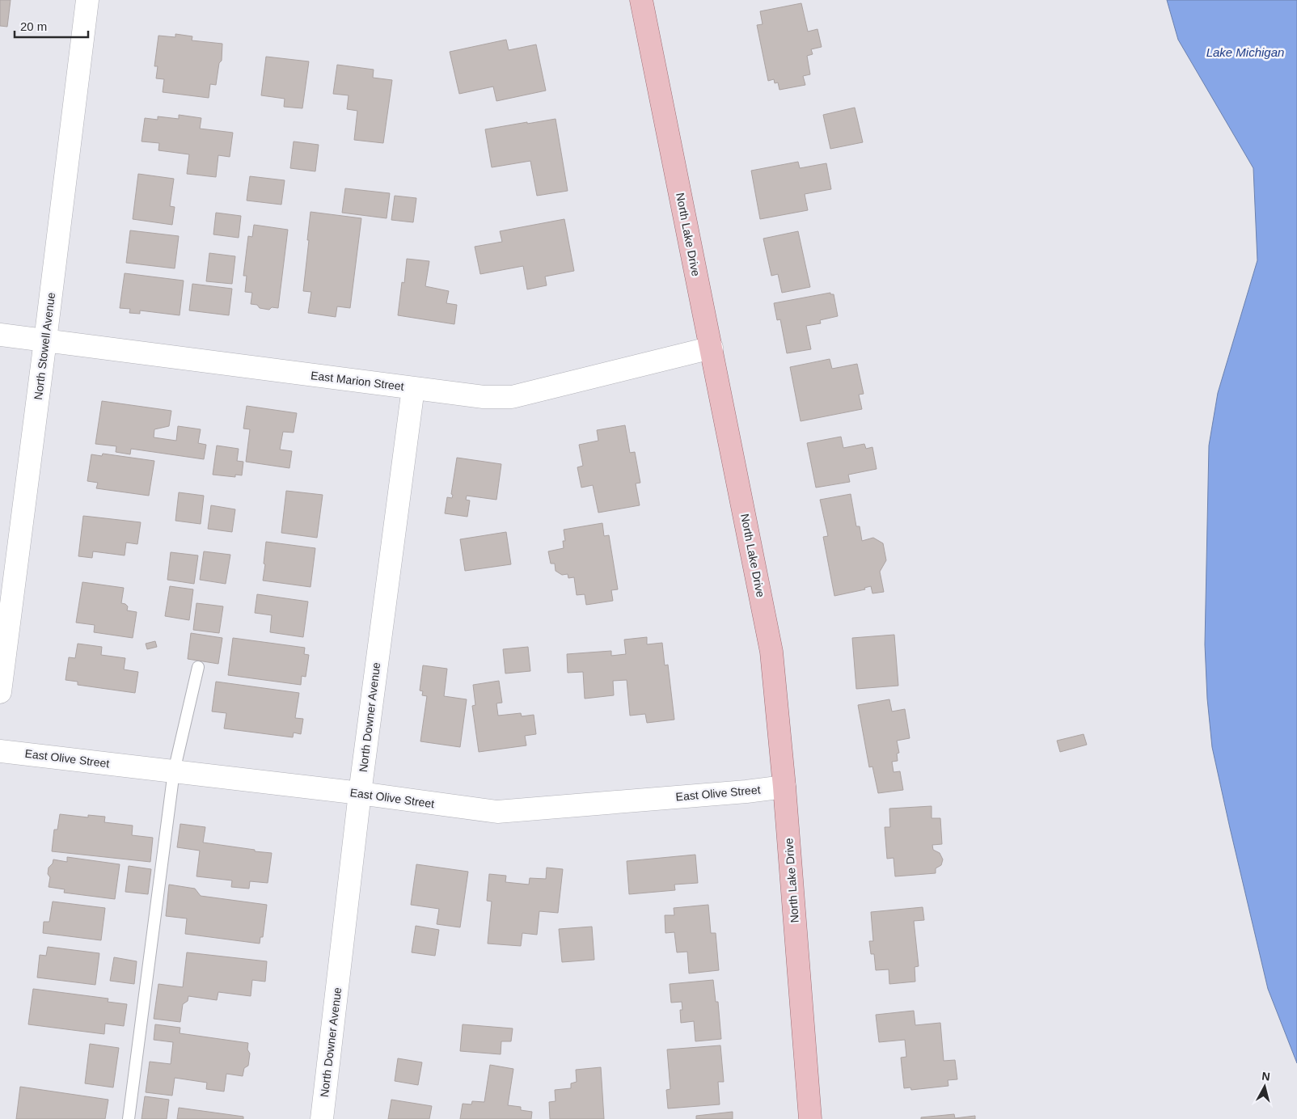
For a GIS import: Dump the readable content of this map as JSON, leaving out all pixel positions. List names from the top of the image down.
{
  "streets": {
    "main road": ["North Lake Drive"],
    "street": [
      "North Stowell Avenue",
      "East Marion Street",
      "North Downer Avenue",
      "East Olive Street"
    ]
  },
  "crossings": [
    ["North Lake Drive", "East Marion Street"],
    ["North Lake Drive", "East Olive Street"],
    ["North Stowell Avenue", "East Marion Street"],
    ["East Marion Street", "North Downer Avenue"],
    ["North Downer Avenue", "East Olive Street"]
  ],
  "water": ["Lake Michigan"],
  "scale_bar": "20 m",
  "north": "top"
}
